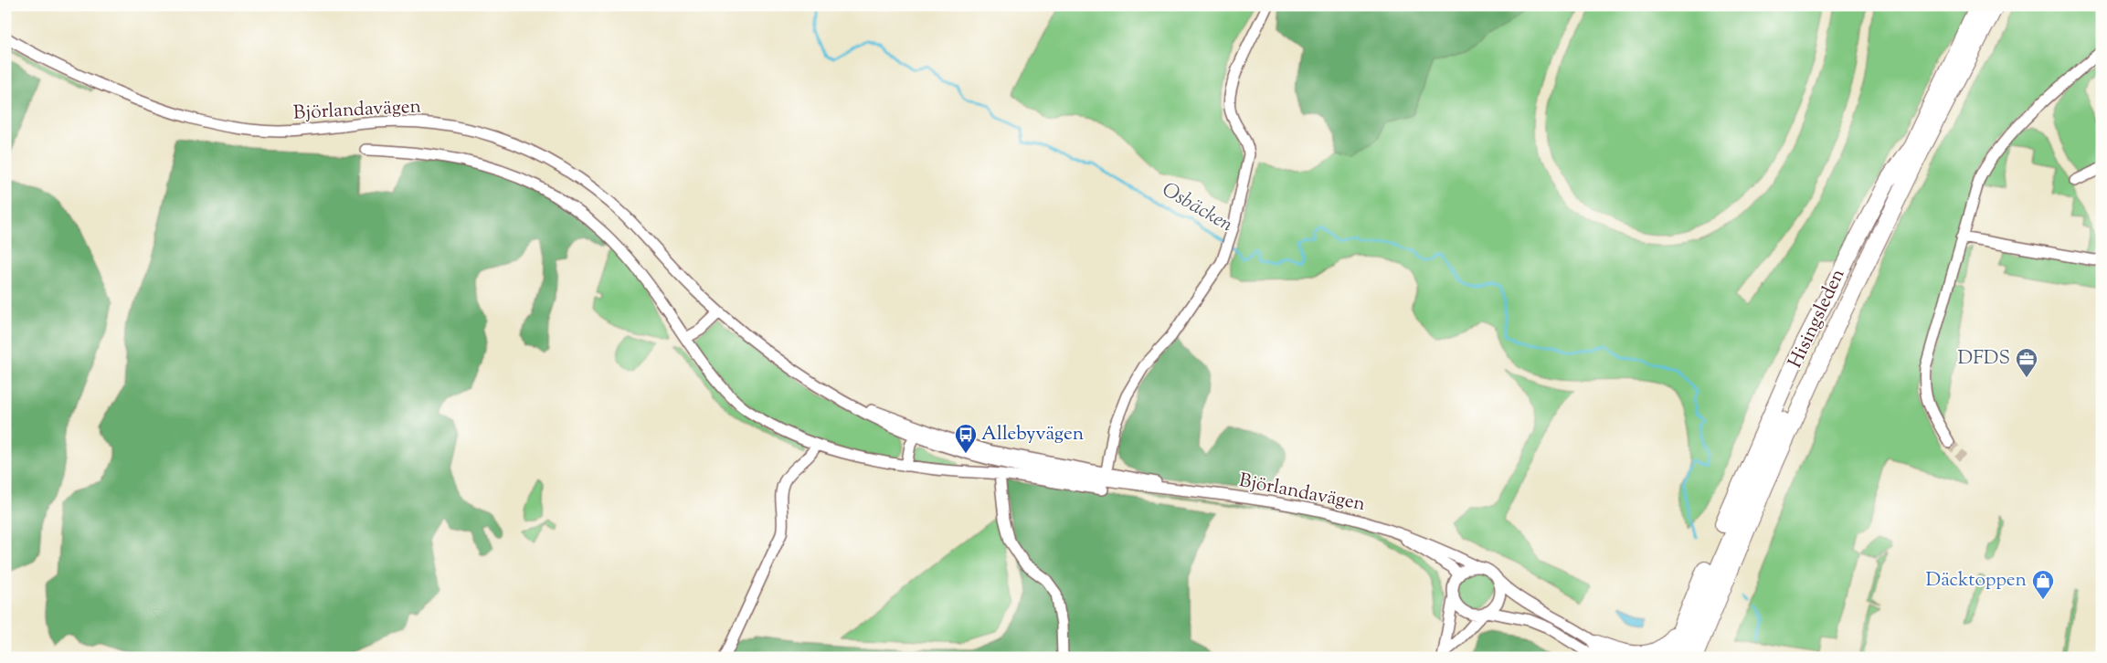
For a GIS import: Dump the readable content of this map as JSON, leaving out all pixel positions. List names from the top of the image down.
{
  "streets": {
    "highway": ["Hisingsleden"],
    "street": ["Björlandavägen"]
  },
  "water": ["Osbäcken"],
  "places": {
    "office": ["DFDS"],
    "bus stop": ["Allebyvägen"],
    "shop": ["Däcktoppen"]
  }
}
